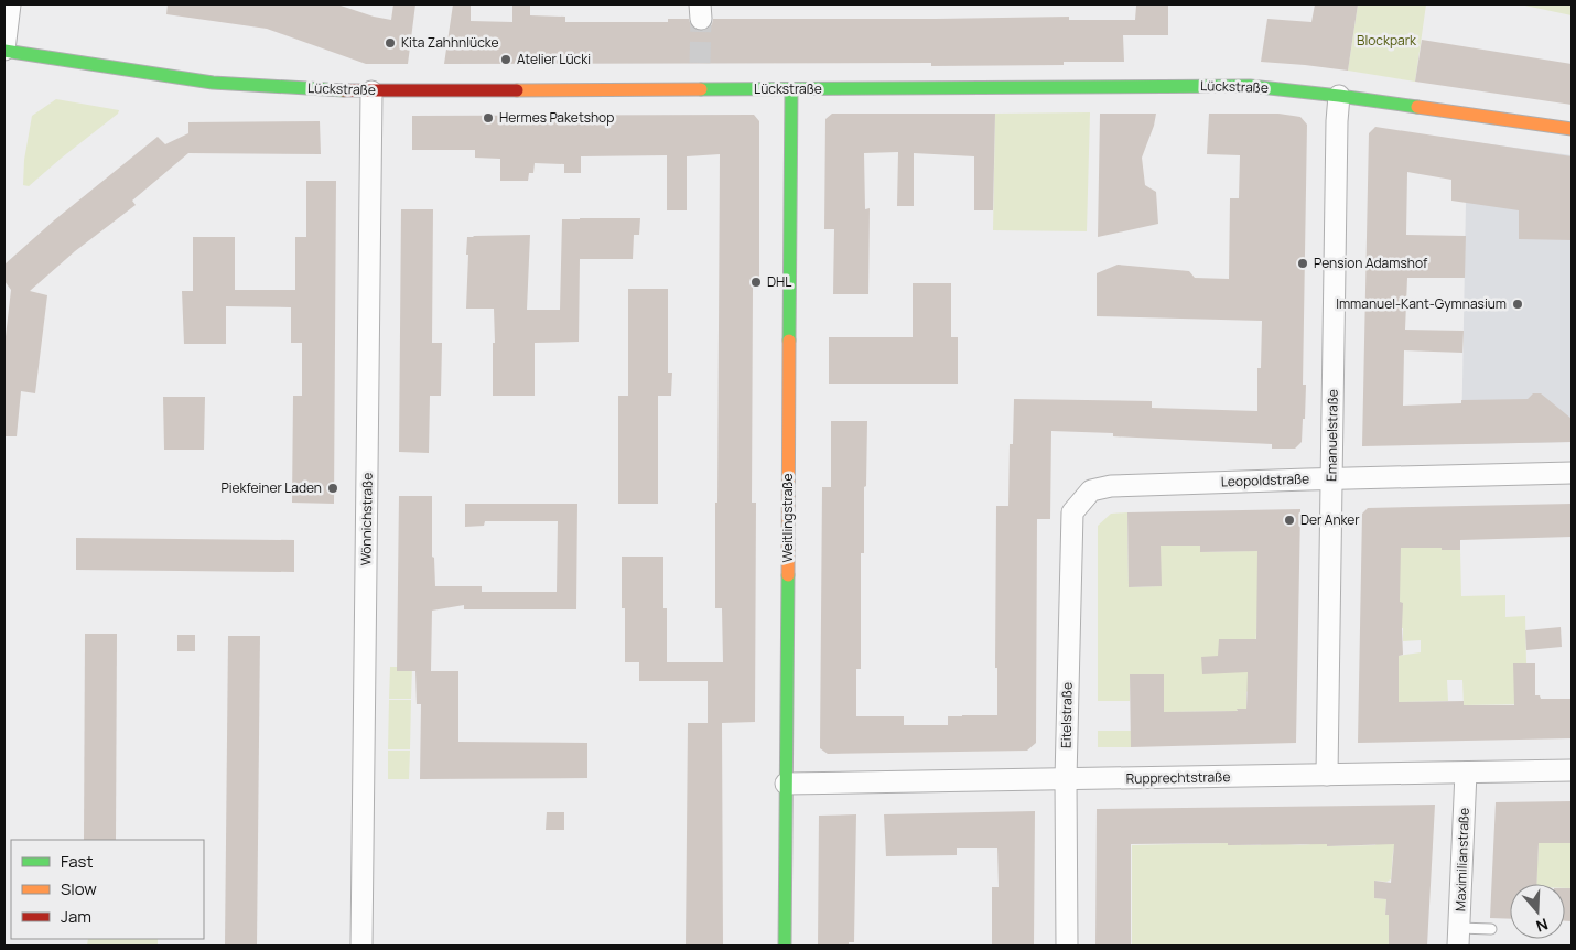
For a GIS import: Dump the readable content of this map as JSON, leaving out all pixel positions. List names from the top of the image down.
{
  "streets": {
    "street": [
      "Lückstraße",
      "Emanuelstraße",
      "Leopoldstraße",
      "Weitlingstraße",
      "Wönnichstraße",
      "Eitelstraße",
      "Rupprechtstraße",
      "Maximilianstraße"
    ]
  },
  "crossings": [
    ["Lückstraße", "Emanuelstraße"],
    ["Lückstraße", "Weitlingstraße"],
    ["Lückstraße", "Wönnichstraße"],
    ["Emanuelstraße", "Leopoldstraße"],
    ["Emanuelstraße", "Rupprechtstraße"],
    ["Leopoldstraße", "Eitelstraße"],
    ["Weitlingstraße", "Rupprechtstraße"],
    ["Eitelstraße", "Rupprechtstraße"],
    ["Rupprechtstraße", "Maximilianstraße"]
  ],
  "parks": ["Blockpark"],
  "places": [
    "Kita Zahhnlücke",
    "Atelier Lücki",
    "Hermes Paketshop",
    "Pension Adamshof",
    "DHL",
    "Immanuel-Kant-Gymnasium",
    "Piekfeiner Laden",
    "Der Anker"
  ],
  "legend": ["Fast", "Slow", "Jam"],
  "north": "bottom"
}
